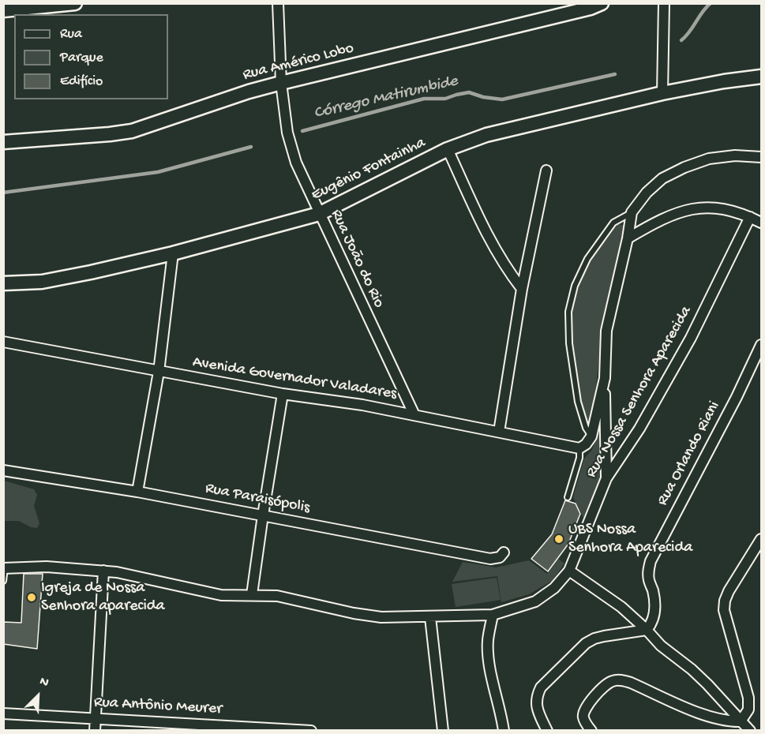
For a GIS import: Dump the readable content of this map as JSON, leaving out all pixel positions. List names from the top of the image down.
{
  "streets": {
    "main road": ["Rua Américo Lobo", "Eugênio Fontainha"],
    "street": [
      "Rua João do Rio",
      "Avenida Governador Valadares",
      "Rua Nossa Senhora Aparecida",
      "Rua Orlando Riani",
      "Rua Paraisópolis",
      "Rua Antônio Meurer"
    ]
  },
  "crossings": [
    ["Rua Américo Lobo", "Rua João do Rio"],
    ["Eugênio Fontainha", "Rua João do Rio"],
    ["Rua João do Rio", "Avenida Governador Valadares"]
  ],
  "water": ["Córrego Matirumbide"],
  "places": ["UBS Nossa Senhora Aparecida", "Igreja de Nossa Senhora aparecida"],
  "legend": ["Rua", "Parque", "Edifício"],
  "north": "top right"
}
